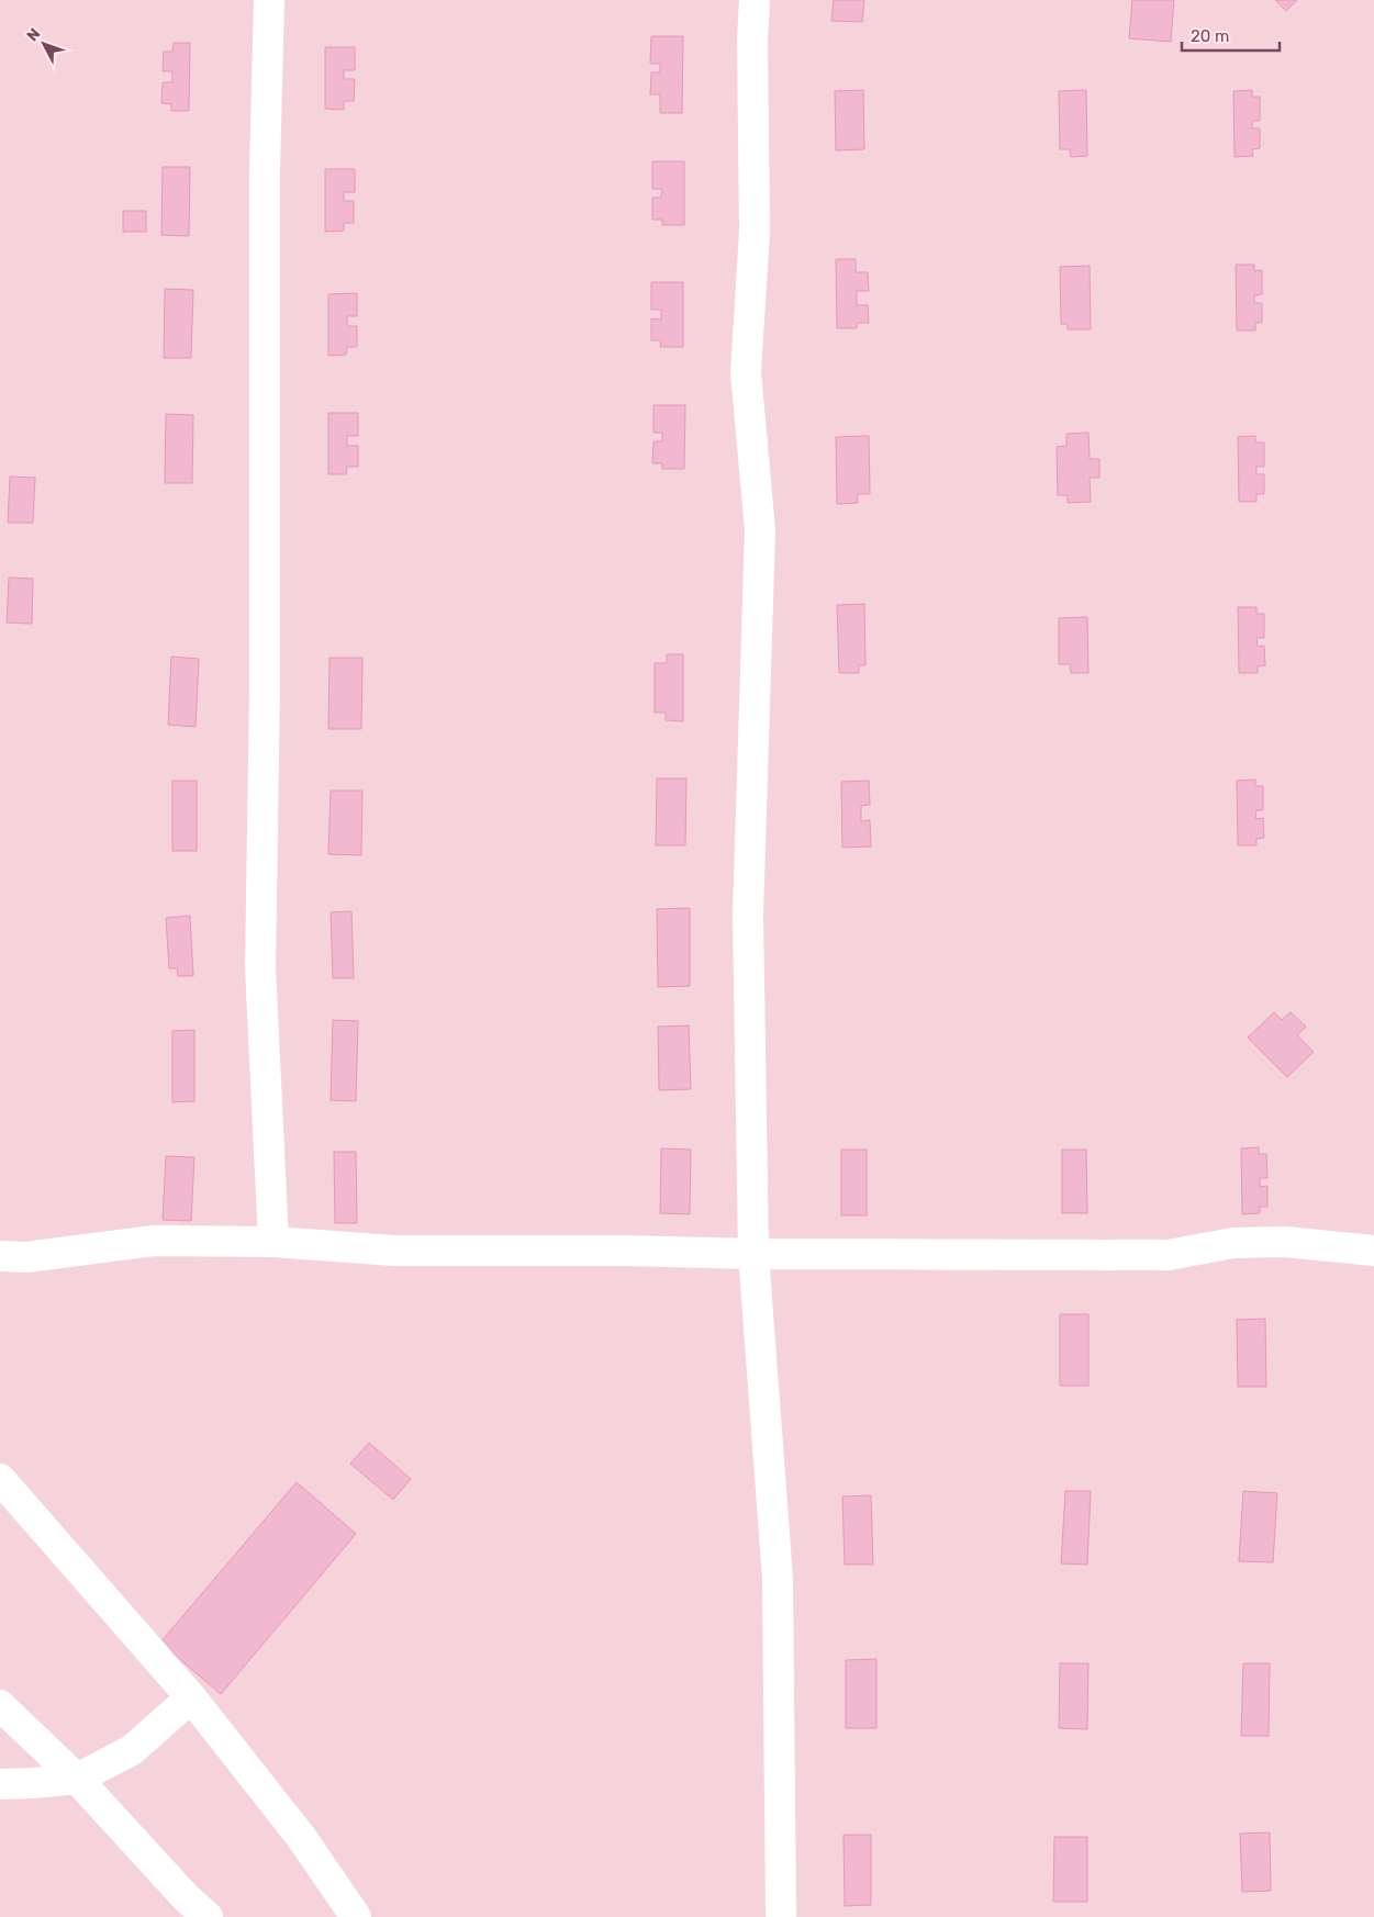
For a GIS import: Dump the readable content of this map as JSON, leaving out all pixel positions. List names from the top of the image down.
{
  "scale_bar": "20 m",
  "north": "top left"
}
